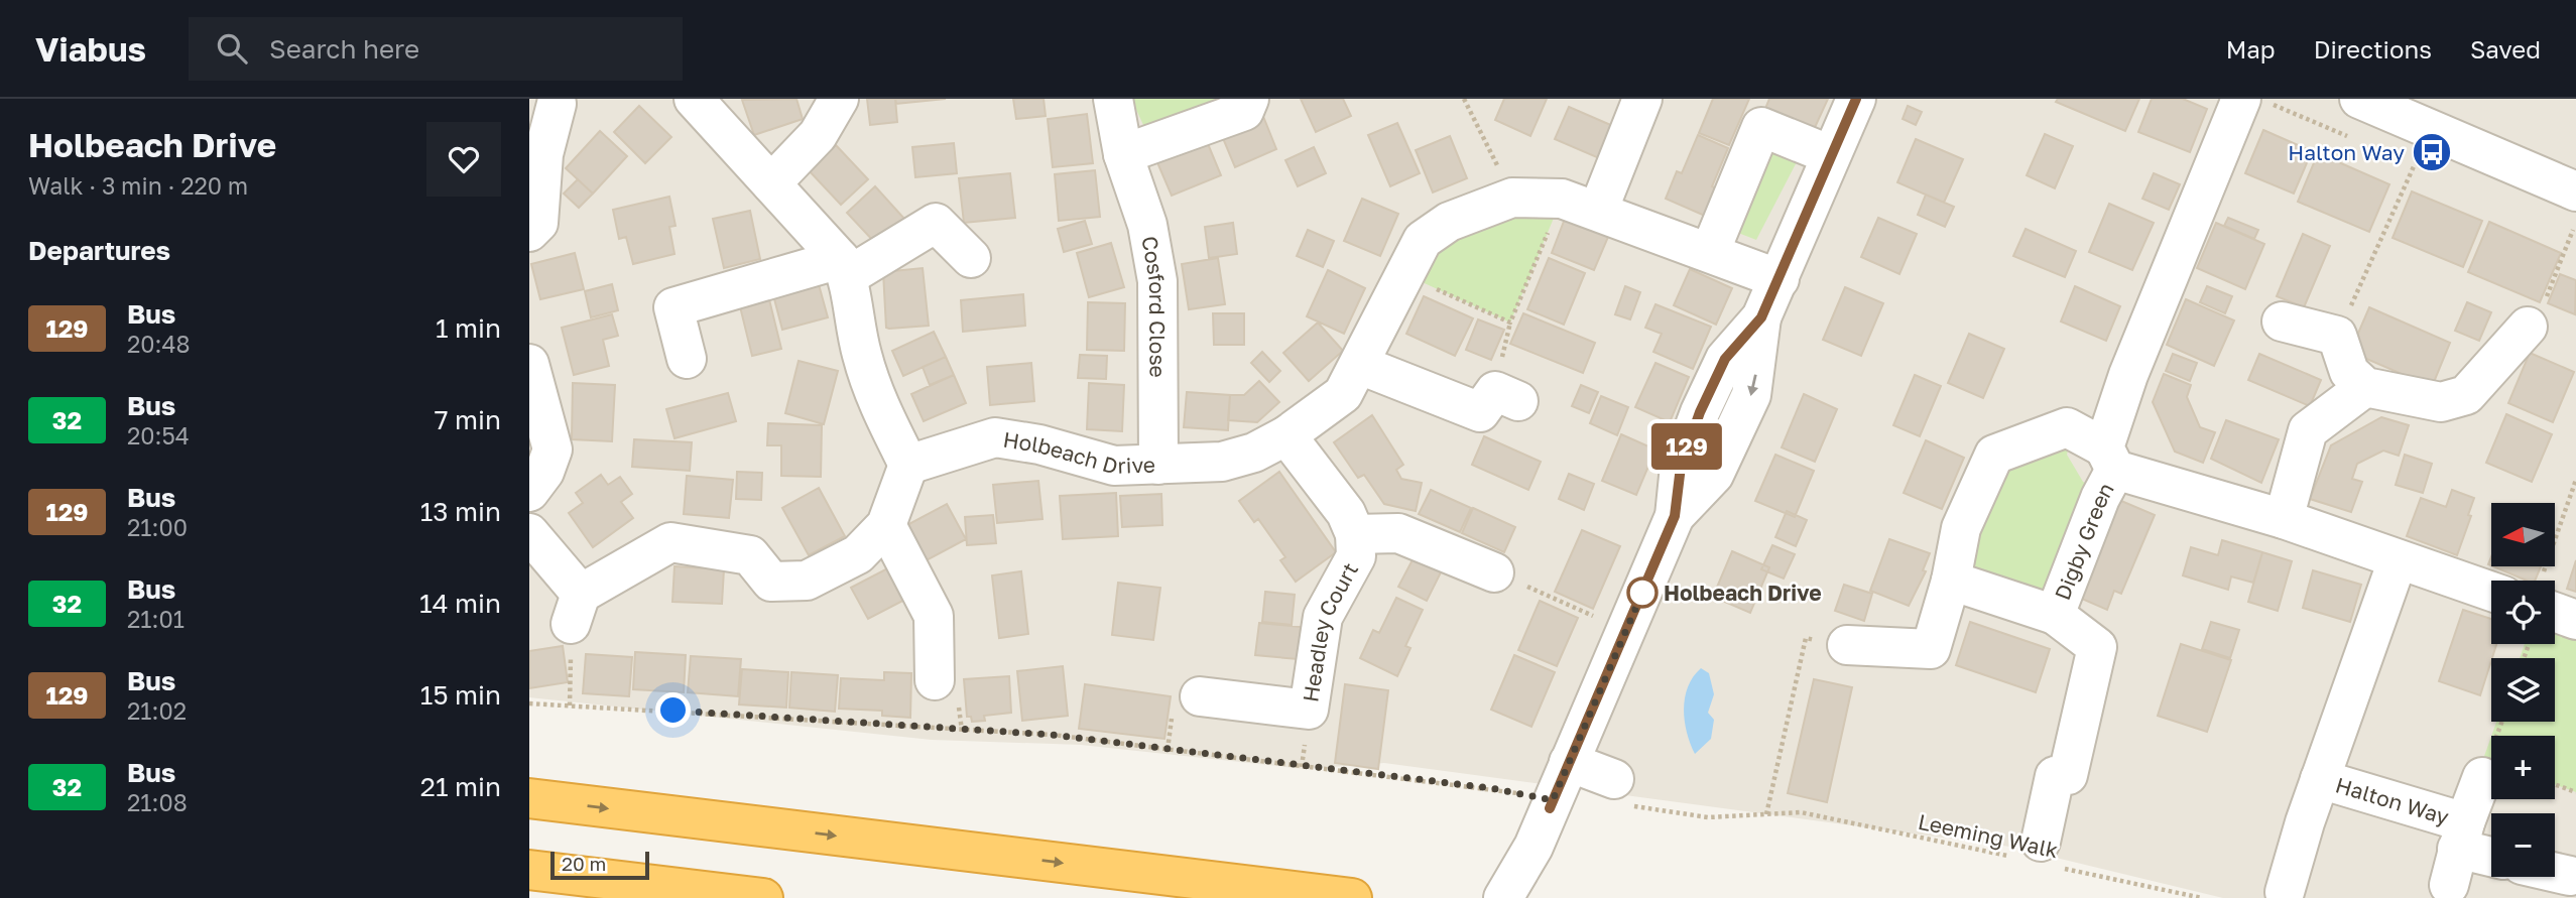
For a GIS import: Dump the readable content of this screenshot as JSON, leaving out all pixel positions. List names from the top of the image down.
{
  "streets": {
    "street": [
      "Cosford Close",
      "Holbeach Drive",
      "Digby Green",
      "Headley Court",
      "Halton Way"
    ],
    "path": ["Leeming Walk"]
  },
  "crossings": [
    ["Cosford Close", "Holbeach Drive"],
    ["Holbeach Drive", "Headley Court"],
    ["Digby Green", "Leeming Walk"]
  ],
  "places": {
    "bus stop": ["Halton Way"],
    "other": ["Holbeach Drive"]
  },
  "lines": ["bus line 129"],
  "scale_bar": "20 m",
  "north": "left",
  "page": {
    "header": "Viabus",
    "search": "Search here",
    "nav": ["Map", "Directions", "Saved"],
    "heading": [
      ["Holbeach Drive", "Walk · 3 min · 220 m"],
      "Departures"
    ],
    "on_map": "129",
    "list": [
      {
        "mark": "129",
        "name": "Bus",
        "note": "20:48",
        "value": "1 min"
      },
      {
        "mark": "32",
        "name": "Bus",
        "note": "20:54",
        "value": "7 min"
      },
      {
        "mark": "129",
        "name": "Bus",
        "note": "21:00",
        "value": "13 min"
      },
      {
        "mark": "32",
        "name": "Bus",
        "note": "21:01",
        "value": "14 min"
      },
      {
        "mark": "129",
        "name": "Bus",
        "note": "21:02",
        "value": "15 min"
      },
      {
        "mark": "32",
        "name": "Bus",
        "note": "21:08",
        "value": "21 min"
      }
    ],
    "map_buttons": ["+", "−"],
    "scale": "20 m"
  }
}
